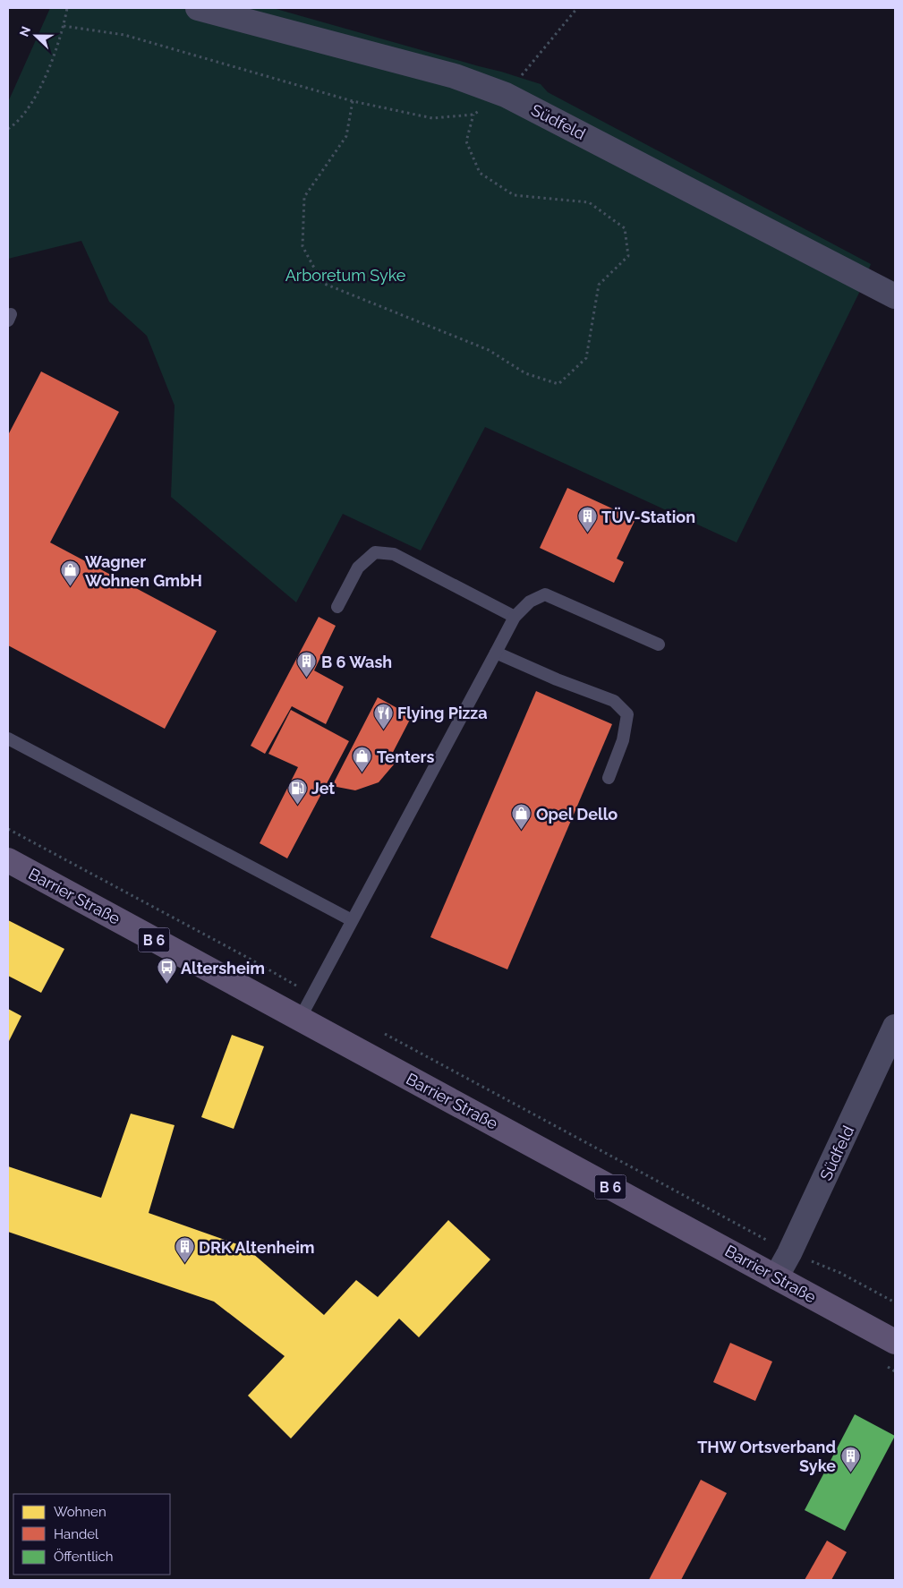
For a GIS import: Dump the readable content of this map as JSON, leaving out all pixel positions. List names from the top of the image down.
{
  "streets": {
    "main road": ["Barrier Straße", "B 6"],
    "street": ["Südfeld"]
  },
  "crossings": [
    ["Südfeld", "Barrier Straße"]
  ],
  "parks": ["Arboretum Syke"],
  "places": {
    "building": [
      "TÜV-Station",
      "B 6 Wash",
      "DRK Altenheim",
      "THW Ortsverband Syke"
    ],
    "shop": ["Wagner Wohnen GmbH", "Tenters", "Opel Dello"],
    "restaurant": ["Flying Pizza"],
    "fuel station": ["Jet"],
    "bus stop": ["Altersheim"]
  },
  "legend": ["Wohnen", "Handel", "Öffentlich"],
  "north": "left"
}
